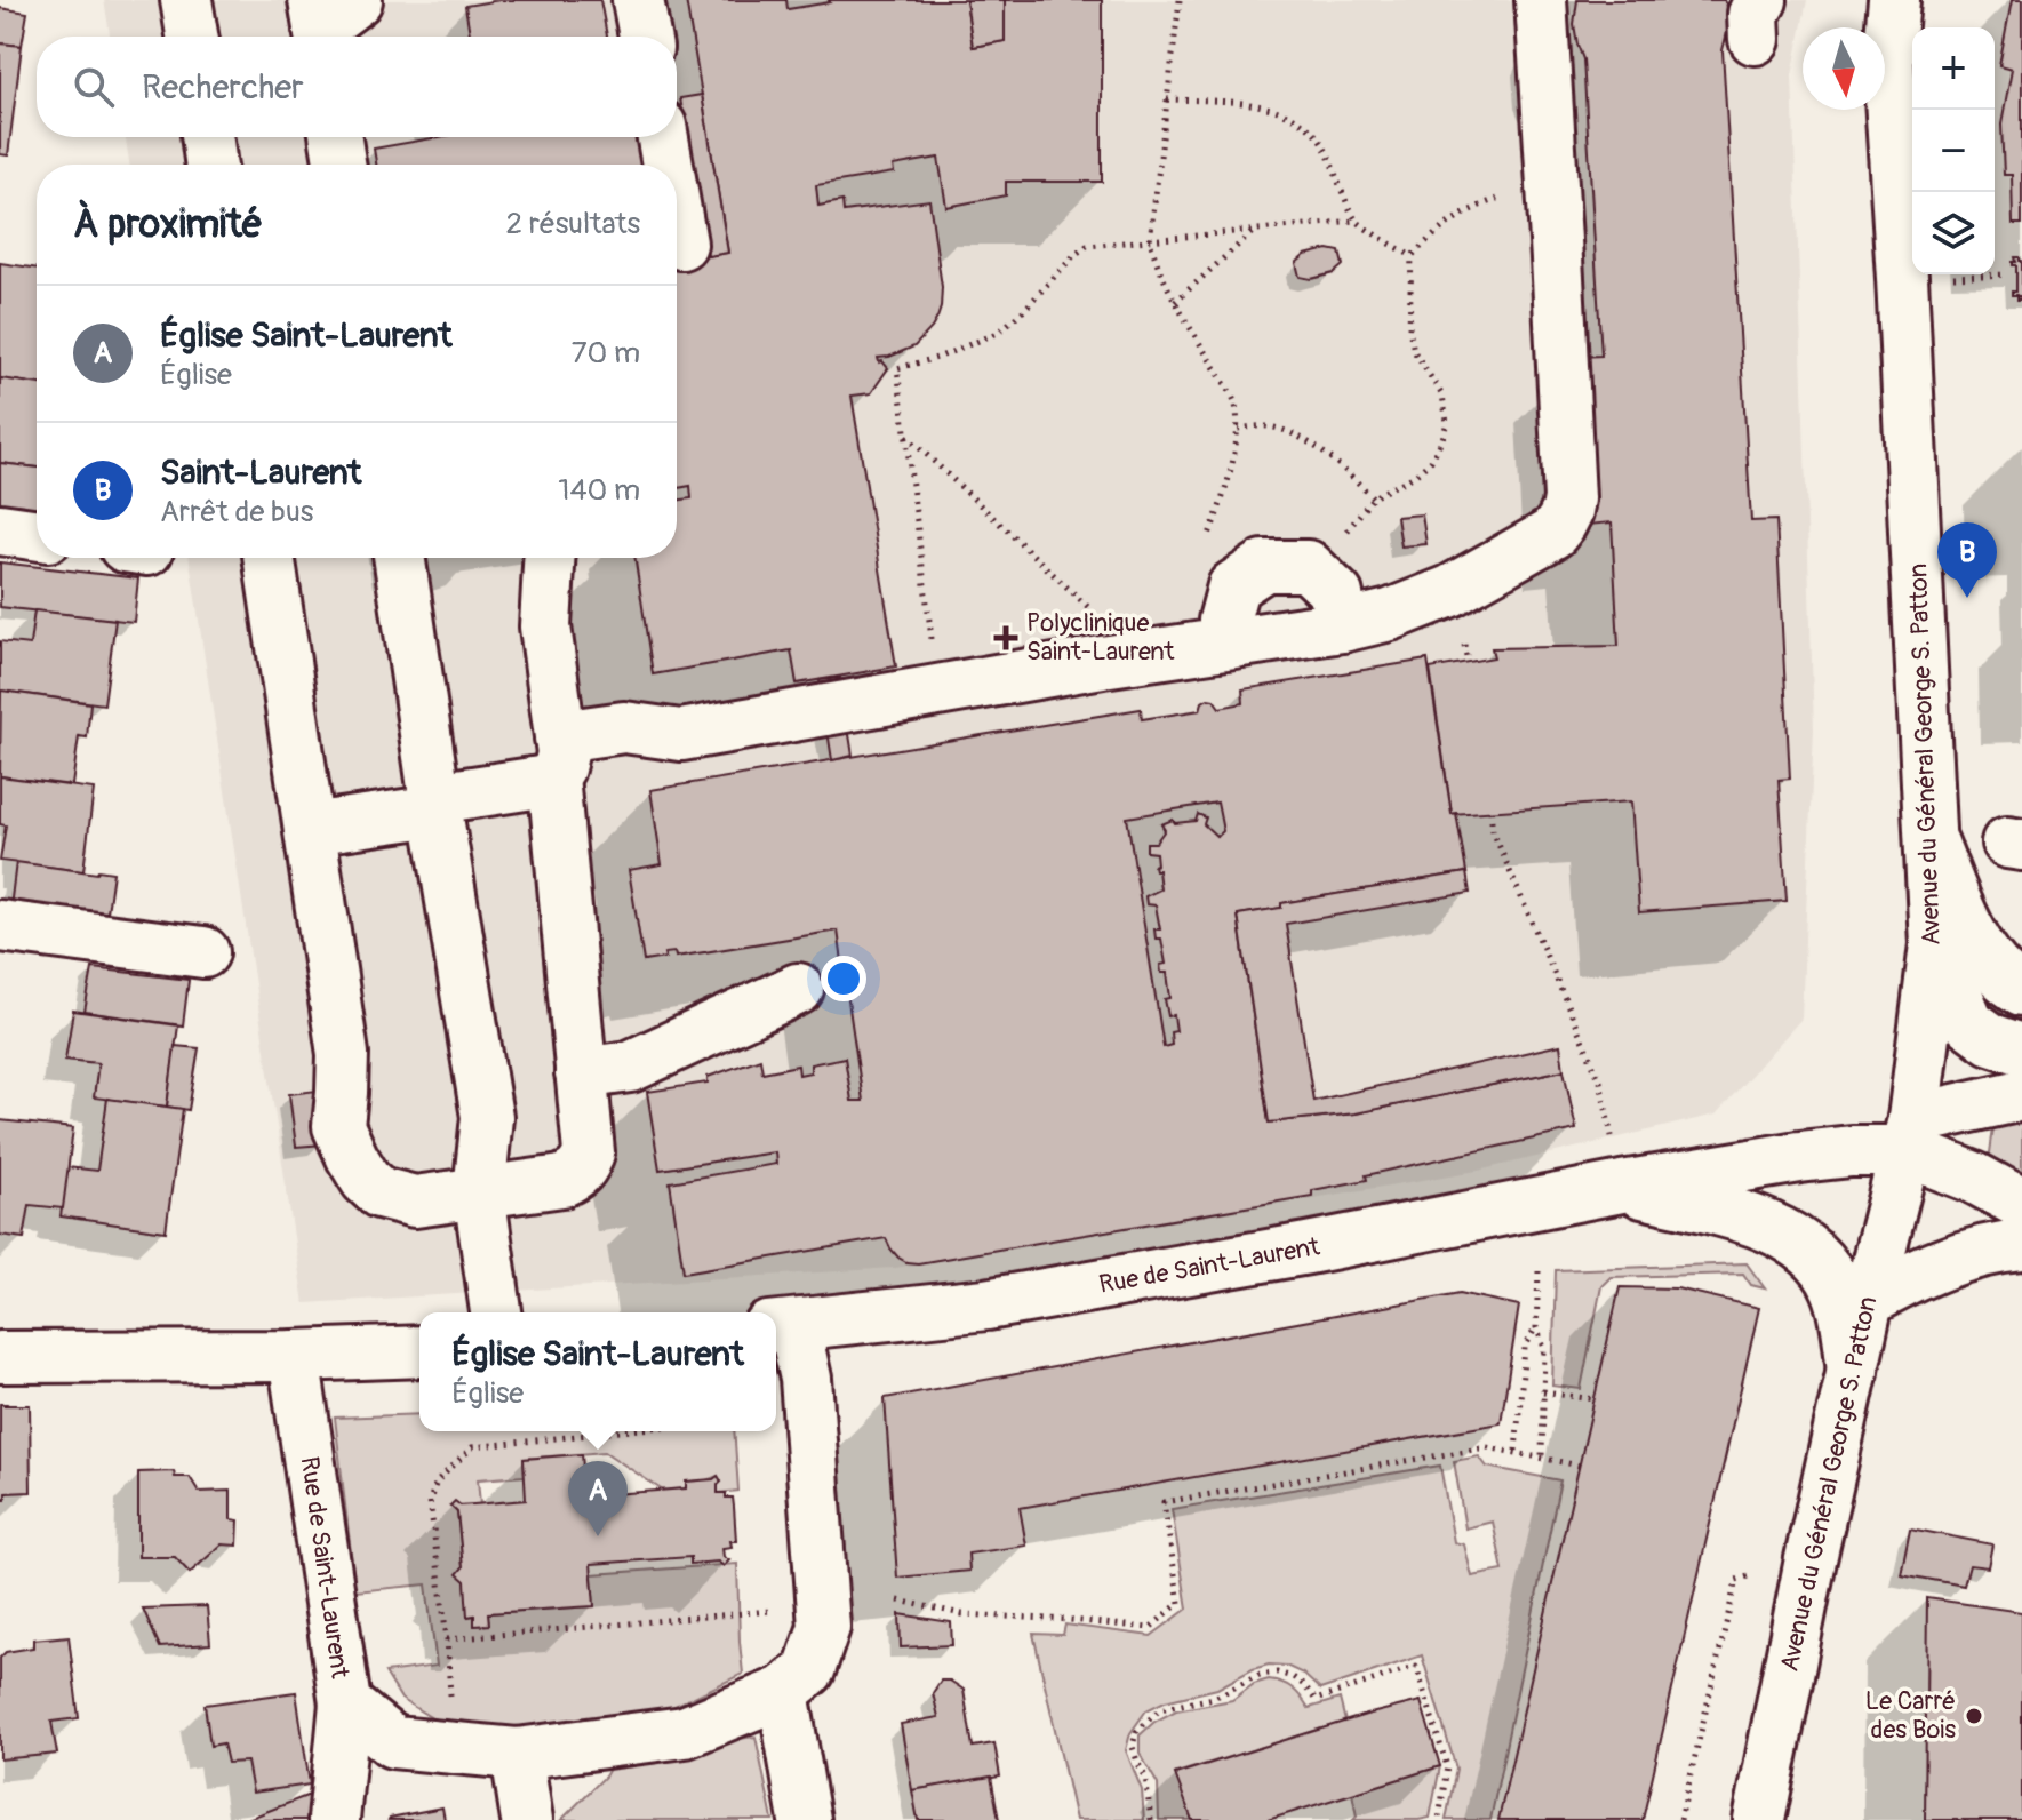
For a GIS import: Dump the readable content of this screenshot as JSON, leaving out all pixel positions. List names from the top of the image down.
{
  "streets": {
    "street": ["Avenue du Général George S. Patton", "Rue de Saint-Laurent"]
  },
  "crossings": [
    ["Avenue du Général George S. Patton", "Rue de Saint-Laurent"]
  ],
  "places": {
    "health": ["Polyclinique Saint-Laurent"],
    "other": ["Le Carré des Bois"]
  },
  "north": "bottom",
  "page": {
    "map_buttons": ["+", "−"],
    "search": "Rechercher",
    "heading": ["À proximité", "2 résultats"],
    "list": [
      {
        "mark": "A",
        "name": "Église Saint-Laurent",
        "note": "Église",
        "value": "70 m"
      },
      {
        "mark": "B",
        "name": "Saint-Laurent",
        "note": "Arrêt de bus",
        "value": "140 m"
      }
    ],
    "pins": ["B", "A"],
    "popup": ["Église Saint-Laurent", "Église"]
  }
}
